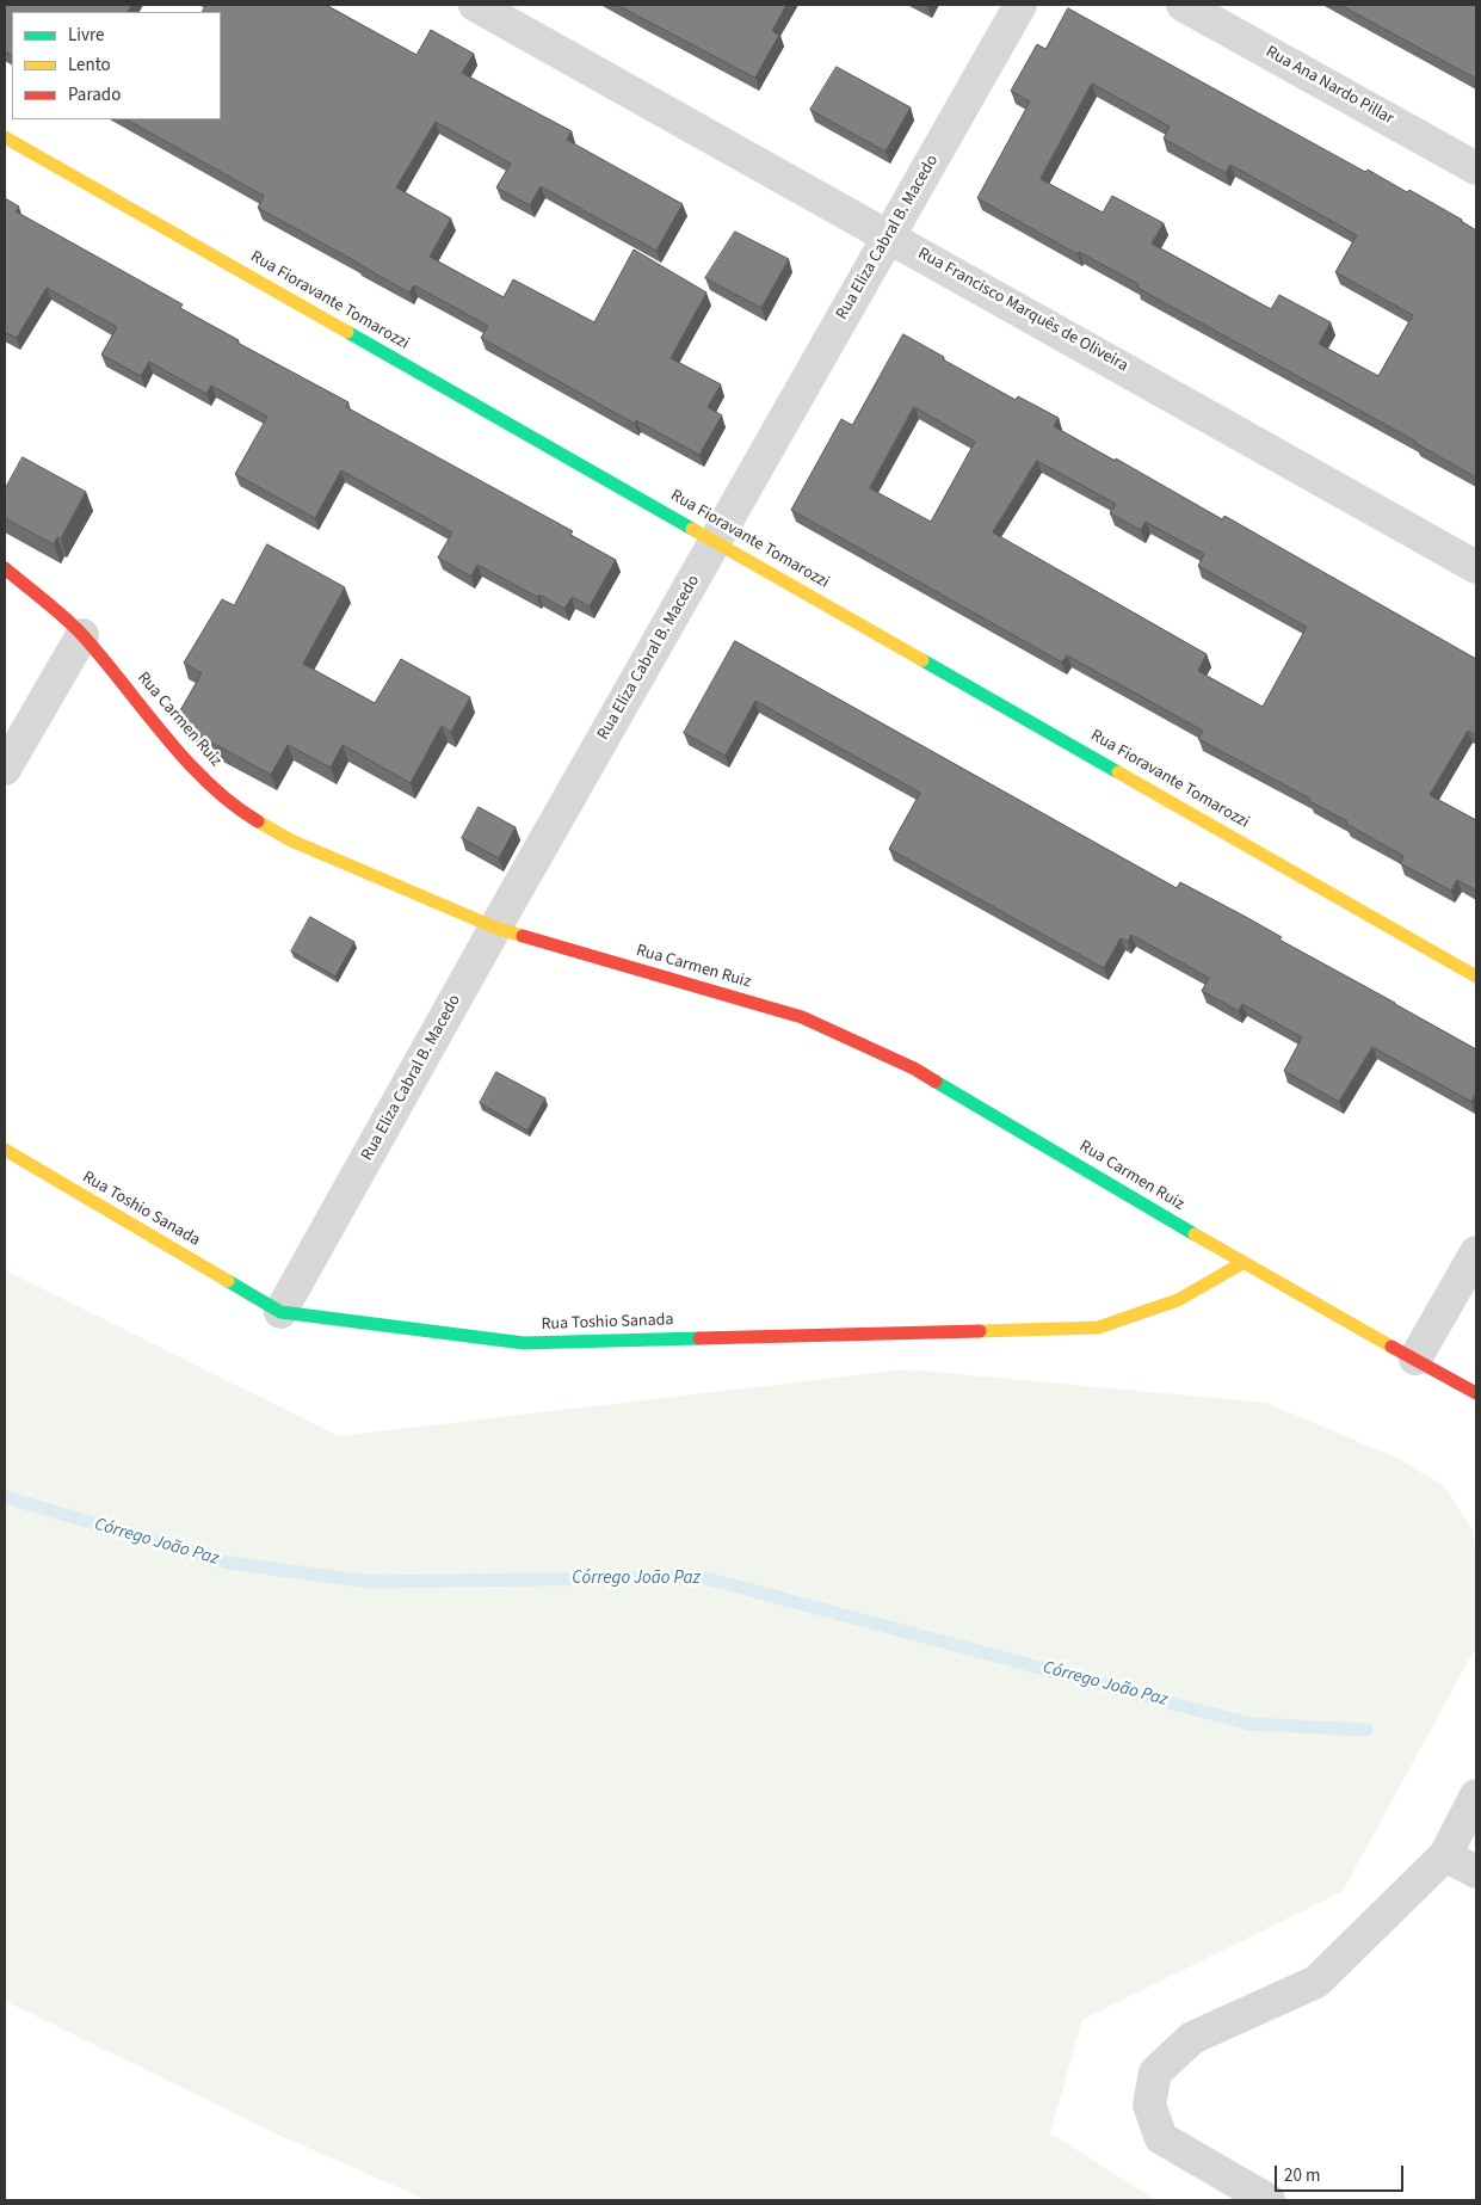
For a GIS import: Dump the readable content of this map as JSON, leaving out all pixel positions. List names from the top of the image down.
{
  "streets": {
    "street": [
      "Rua Ana Nardo Pillar",
      "Rua Eliza Cabral B. Macedo",
      "Rua Fioravante Tomarozzi",
      "Rua Francisco Marquês de Oliveira",
      "Rua Carmen Ruiz",
      "Rua Toshio Sanada"
    ]
  },
  "crossings": [
    ["Rua Eliza Cabral B. Macedo", "Rua Fioravante Tomarozzi"],
    ["Rua Eliza Cabral B. Macedo", "Rua Francisco Marquês de Oliveira"],
    ["Rua Eliza Cabral B. Macedo", "Rua Carmen Ruiz"],
    ["Rua Eliza Cabral B. Macedo", "Rua Toshio Sanada"],
    ["Rua Carmen Ruiz", "Rua Toshio Sanada"]
  ],
  "water": ["Córrego João Paz"],
  "legend": ["Livre", "Lento", "Parado"],
  "scale_bar": "20 m"
}
